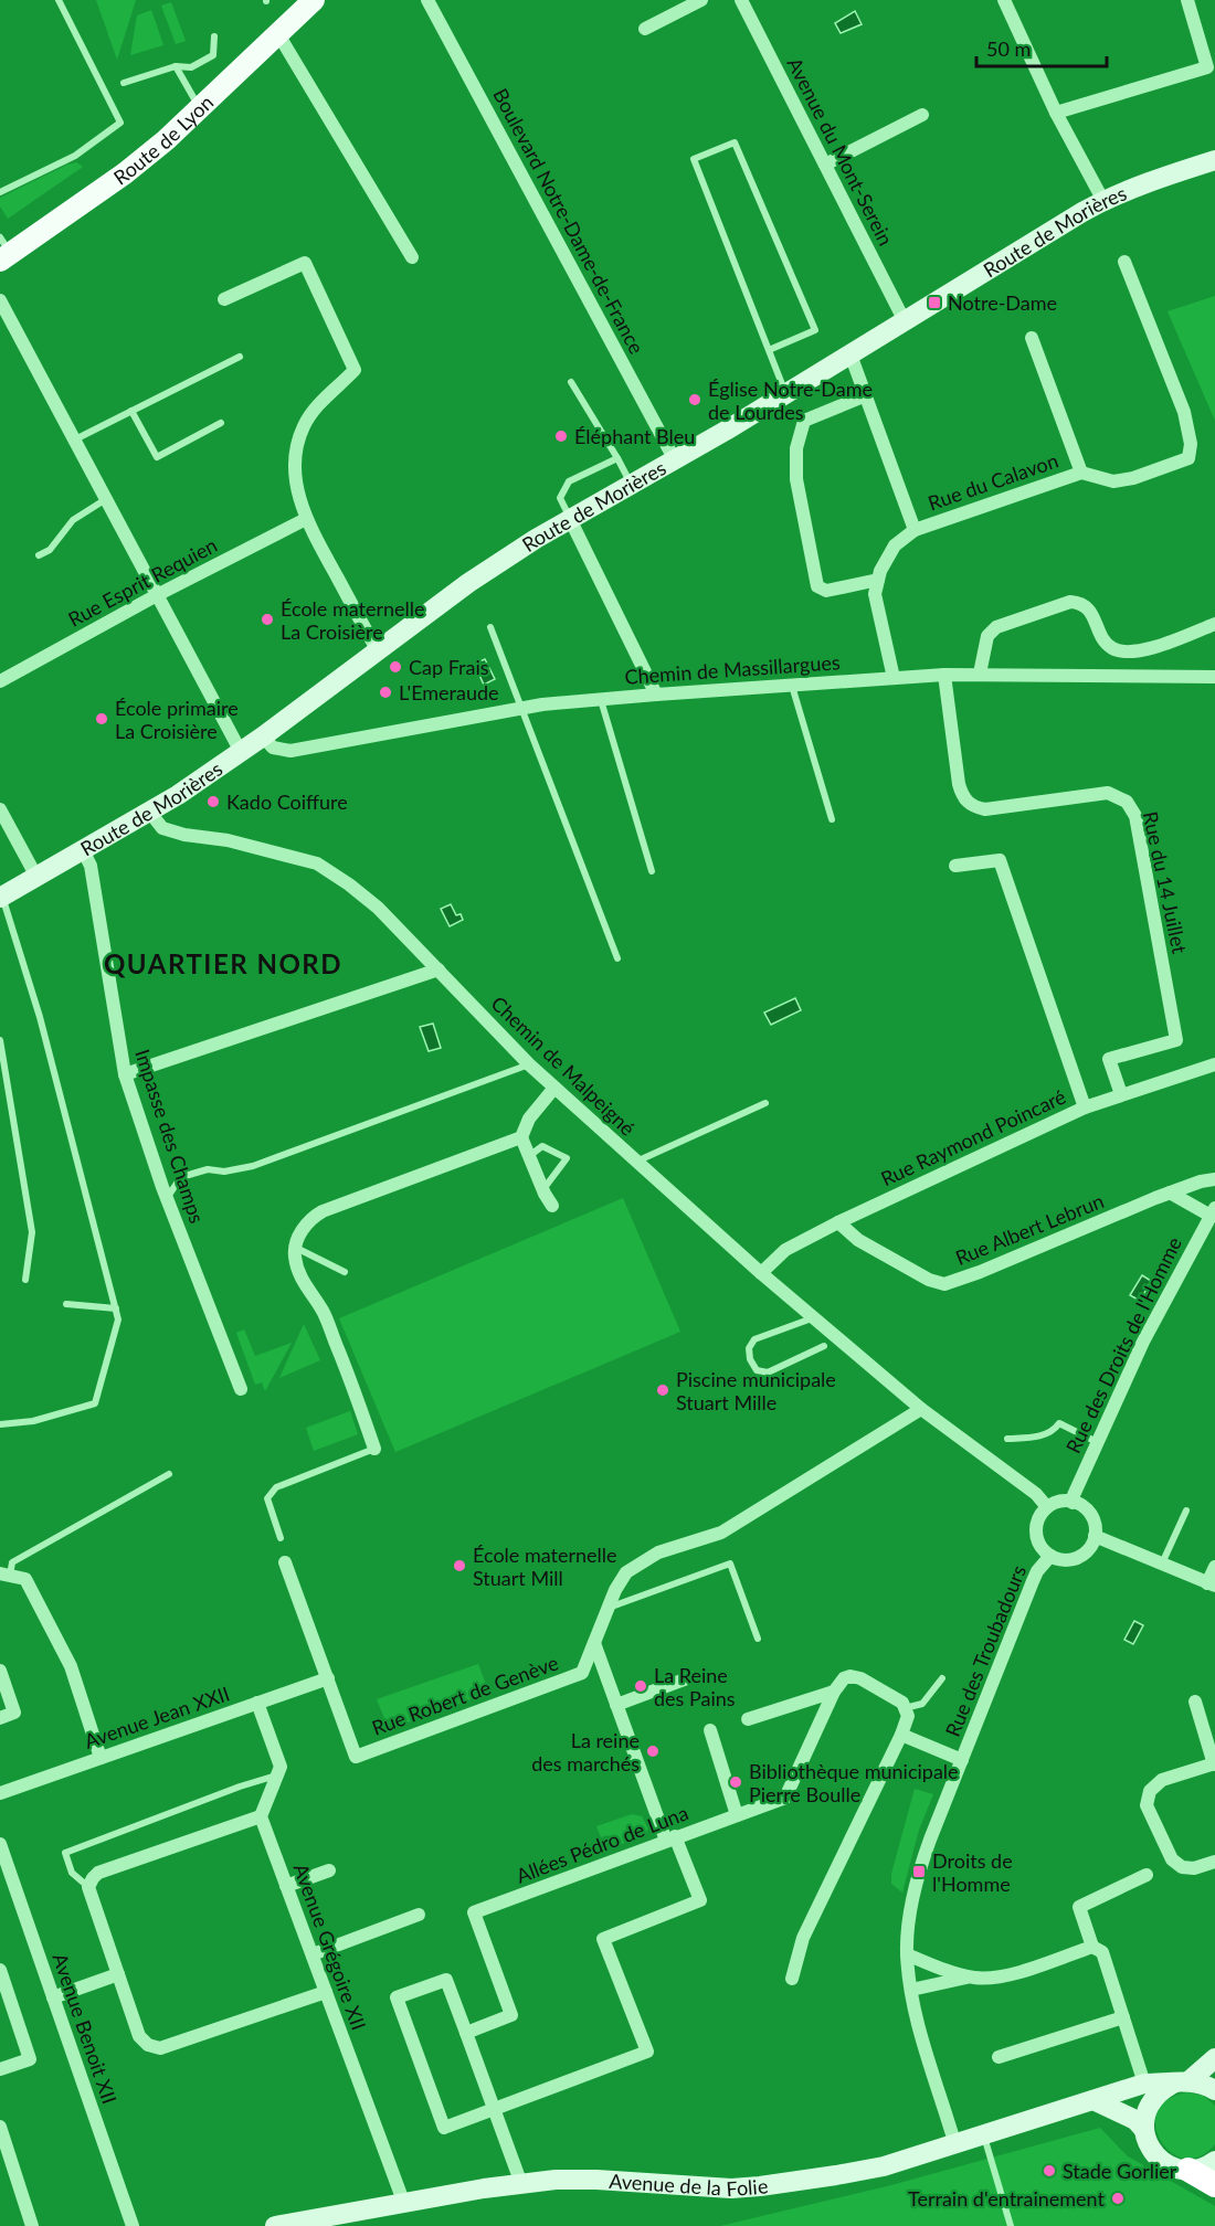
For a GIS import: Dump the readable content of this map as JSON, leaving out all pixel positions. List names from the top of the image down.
{
  "streets": {
    "main road": ["Route de Lyon", "Route de Morières", "Avenue de la Folie"],
    "street": [
      "Avenue du Mont-Serein",
      "Boulevard Notre-Dame-de-France",
      "Rue du Calavon",
      "Rue Esprit Requien",
      "Chemin de Massillargues",
      "Rue du 14 Juillet",
      "Chemin de Malpeigné",
      "Impasse des Champs",
      "Rue Raymond Poincaré",
      "Rue Albert Lebrun",
      "Rue des Droits de l'Homme",
      "Rue des Troubadours",
      "Rue Robert de Genève",
      "Avenue Jean XXII",
      "Allées Pédro de Luna",
      "Avenue Grégoire XII",
      "Avenue Benoit XII"
    ]
  },
  "crossings": [
    ["Avenue du Mont-Serein", "Route de Morières"],
    ["Boulevard Notre-Dame-de-France", "Route de Morières"],
    ["Route de Morières", "Chemin de Massillargues"],
    ["Route de Morières", "Chemin de Malpeigné"],
    ["Route de Morières", "Impasse des Champs"],
    ["Chemin de Massillargues", "Rue du 14 Juillet"],
    ["Rue du 14 Juillet", "Rue Raymond Poincaré"],
    ["Chemin de Malpeigné", "Rue Raymond Poincaré"],
    ["Chemin de Malpeigné", "Rue des Droits de l'Homme"],
    ["Chemin de Malpeigné", "Rue des Troubadours"],
    ["Chemin de Malpeigné", "Rue Robert de Genève"],
    ["Rue Raymond Poincaré", "Rue Albert Lebrun"],
    ["Rue des Droits de l'Homme", "Rue des Troubadours"],
    ["Rue des Troubadours", "Avenue de la Folie"],
    ["Rue Robert de Genève", "Avenue Jean XXII"],
    ["Avenue Grégoire XII", "Avenue de la Folie"]
  ],
  "districts": ["QUARTIER NORD"],
  "places": {
    "transit": ["Notre-Dame", "Droits de l'Homme"],
    "other": [
      "Église Notre-Dame de Lourdes",
      "Éléphant Bleu",
      "École maternelle La Croisière",
      "Cap Frais",
      "L'Emeraude",
      "École primaire La Croisière",
      "Kado Coiffure",
      "Piscine municipale Stuart Mille",
      "École maternelle Stuart Mill",
      "La Reine des Pains",
      "La reine des marchés",
      "Bibliothèque municipale Pierre Boulle",
      "Stade Gorlier",
      "Terrain d'entrainement"
    ]
  },
  "scale_bar": "50 m"
}
